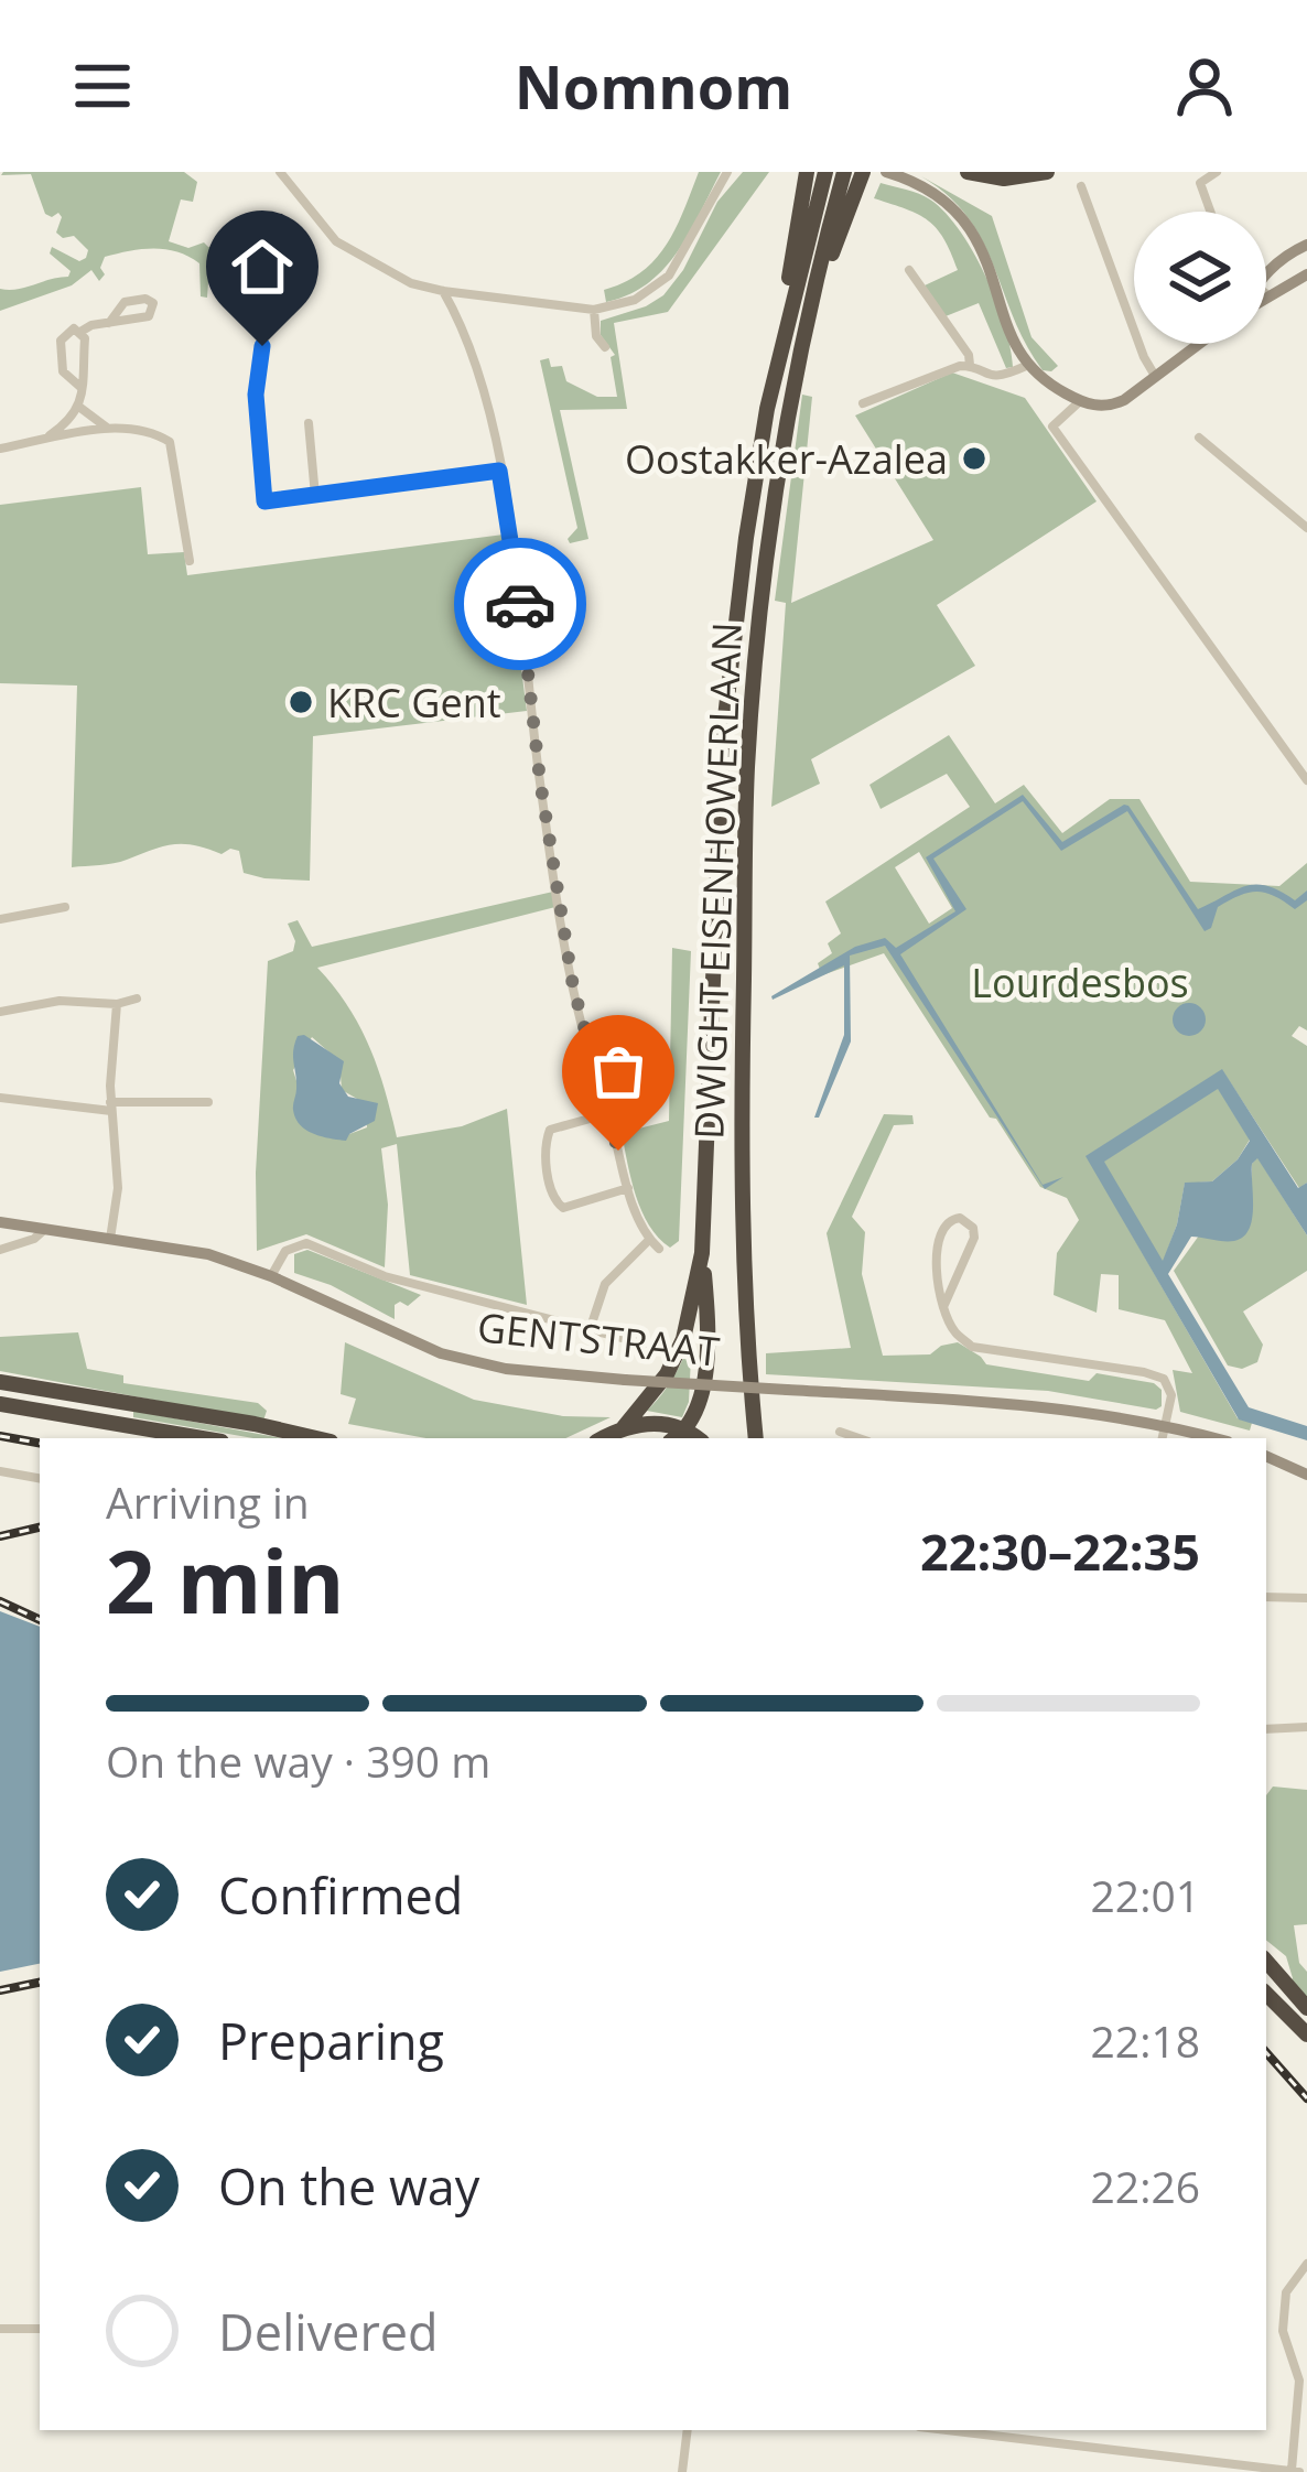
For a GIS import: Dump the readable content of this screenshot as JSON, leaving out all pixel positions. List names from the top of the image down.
{
  "streets": {
    "highway": ["DWIGHT EISENHOWERLAAN"],
    "street": ["GENTSTRAAT"]
  },
  "parks": ["Lourdesbos"],
  "places": ["Oostakker-Azalea", "KRC Gent"],
  "page": {
    "header": "Nomnom",
    "heading": ["2 min", "Arriving in", "22:30–22:35"],
    "bar": "On the way · 390 m",
    "list": [
      ["Confirmed", "22:01"],
      ["Preparing", "22:18"],
      ["On the way", "22:26"],
      "Delivered"
    ]
  }
}
